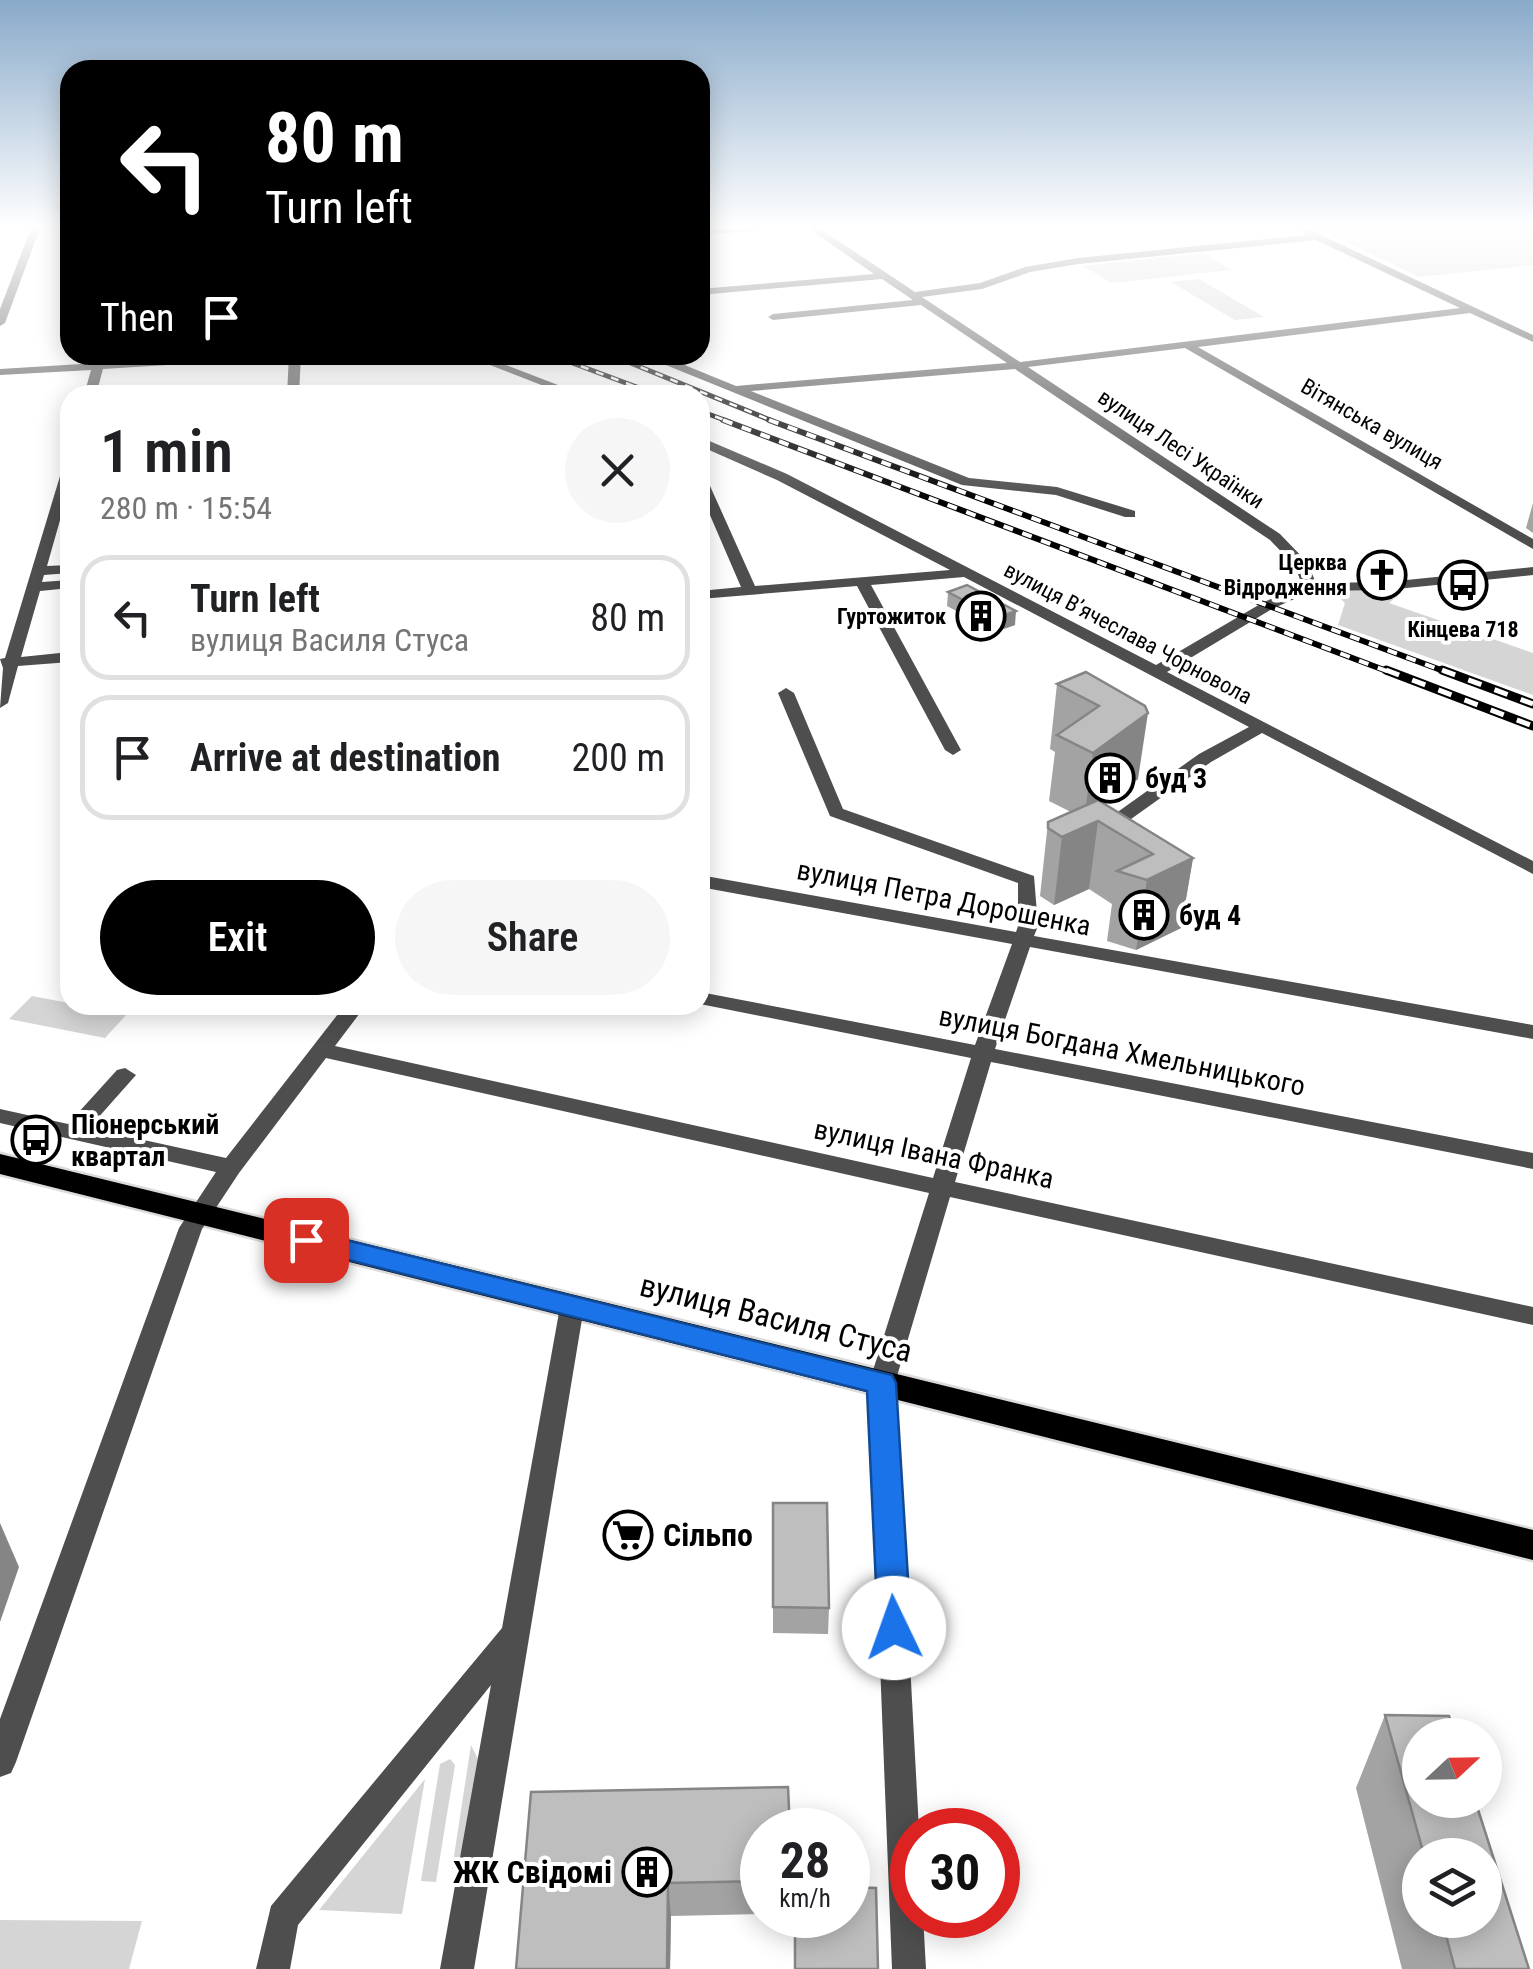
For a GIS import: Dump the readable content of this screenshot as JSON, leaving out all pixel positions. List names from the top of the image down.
{
  "streets": {
    "main road": ["вулиця Василя Стуса"],
    "street": [
      "Вітянська вулиця",
      "вулиця Лесі Українки",
      "вулиця Вʼячеслава Чорновола",
      "вулиця Петра Дорошенка",
      "вулиця Богдана Хмельницького",
      "вулиця Івана Франка"
    ]
  },
  "places": {
    "church": ["Церква Відродження"],
    "bus stop": ["Кінцева 718", "Піонерський квартал"],
    "building": [
      "Гуртожиток",
      "буд 3",
      "буд 4",
      "ЖК Свідомі"
    ],
    "supermarket": ["Сільпо"]
  },
  "north": "right",
  "page": {
    "turn": ["80 m", "Turn left"],
    "then": "Then",
    "heading": ["1 min", "280 m · 15:54"],
    "list": [
      {
        "name": "Turn left",
        "note": "вулиця Василя Стуса",
        "value": "80 m"
      },
      {
        "name": "Arrive at destination",
        "value": "200 m"
      }
    ],
    "buttons": ["Exit", "Share"],
    "speed": "28 km/h",
    "limit": "30"
  }
}
